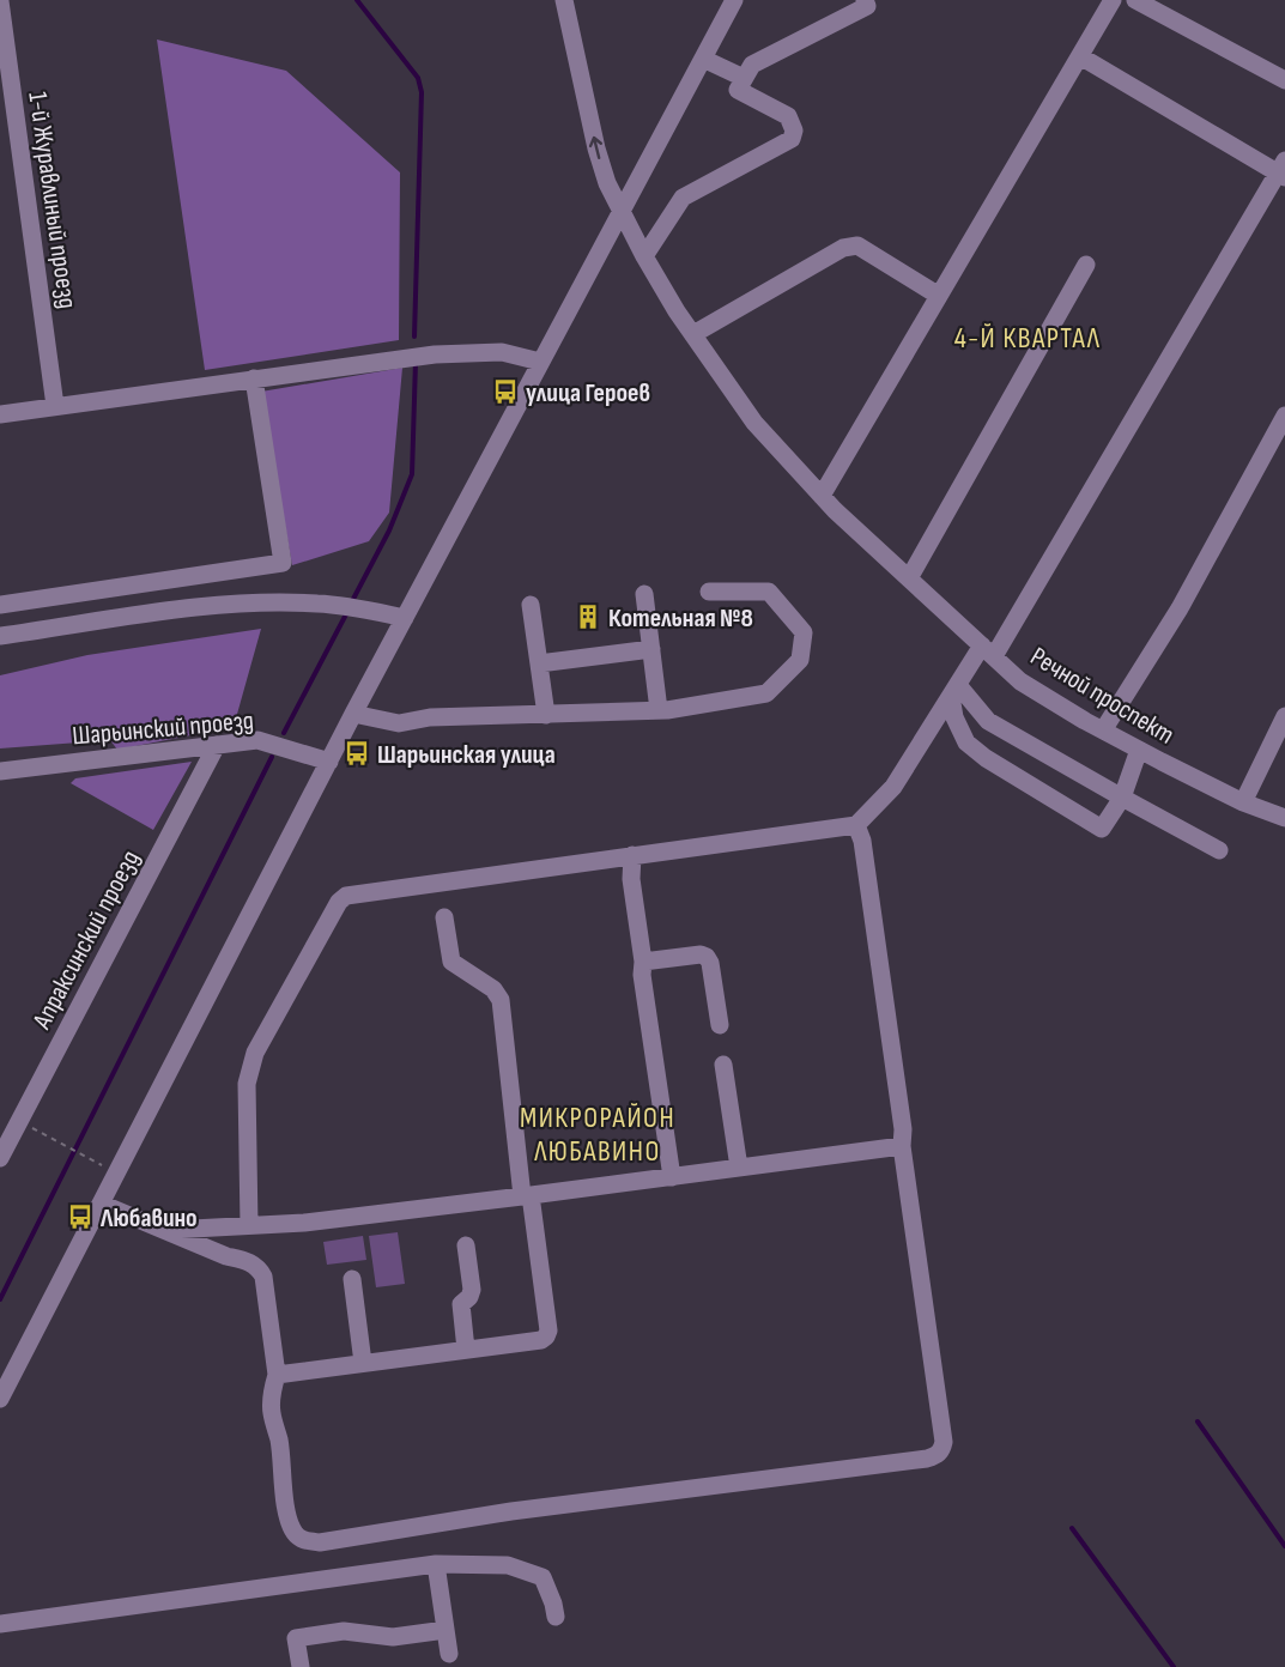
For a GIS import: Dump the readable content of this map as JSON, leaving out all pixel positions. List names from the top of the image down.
{
  "streets": {
    "street": [
      "1-й Журавлиный проезд",
      "Речной проспект",
      "Шарьинский проезд",
      "Апраксинский проезд"
    ]
  },
  "crossings": [
    ["Шарьинский проезд", "Апраксинский проезд"]
  ],
  "districts": ["4-Й КВАРТАЛ", "МИКРОРАЙОН ЛЮБАВИНО"],
  "places": {
    "bus stop": ["улица Героев", "Шарьинская улица", "Любавино"],
    "building": ["Котельная №8"]
  }
}
